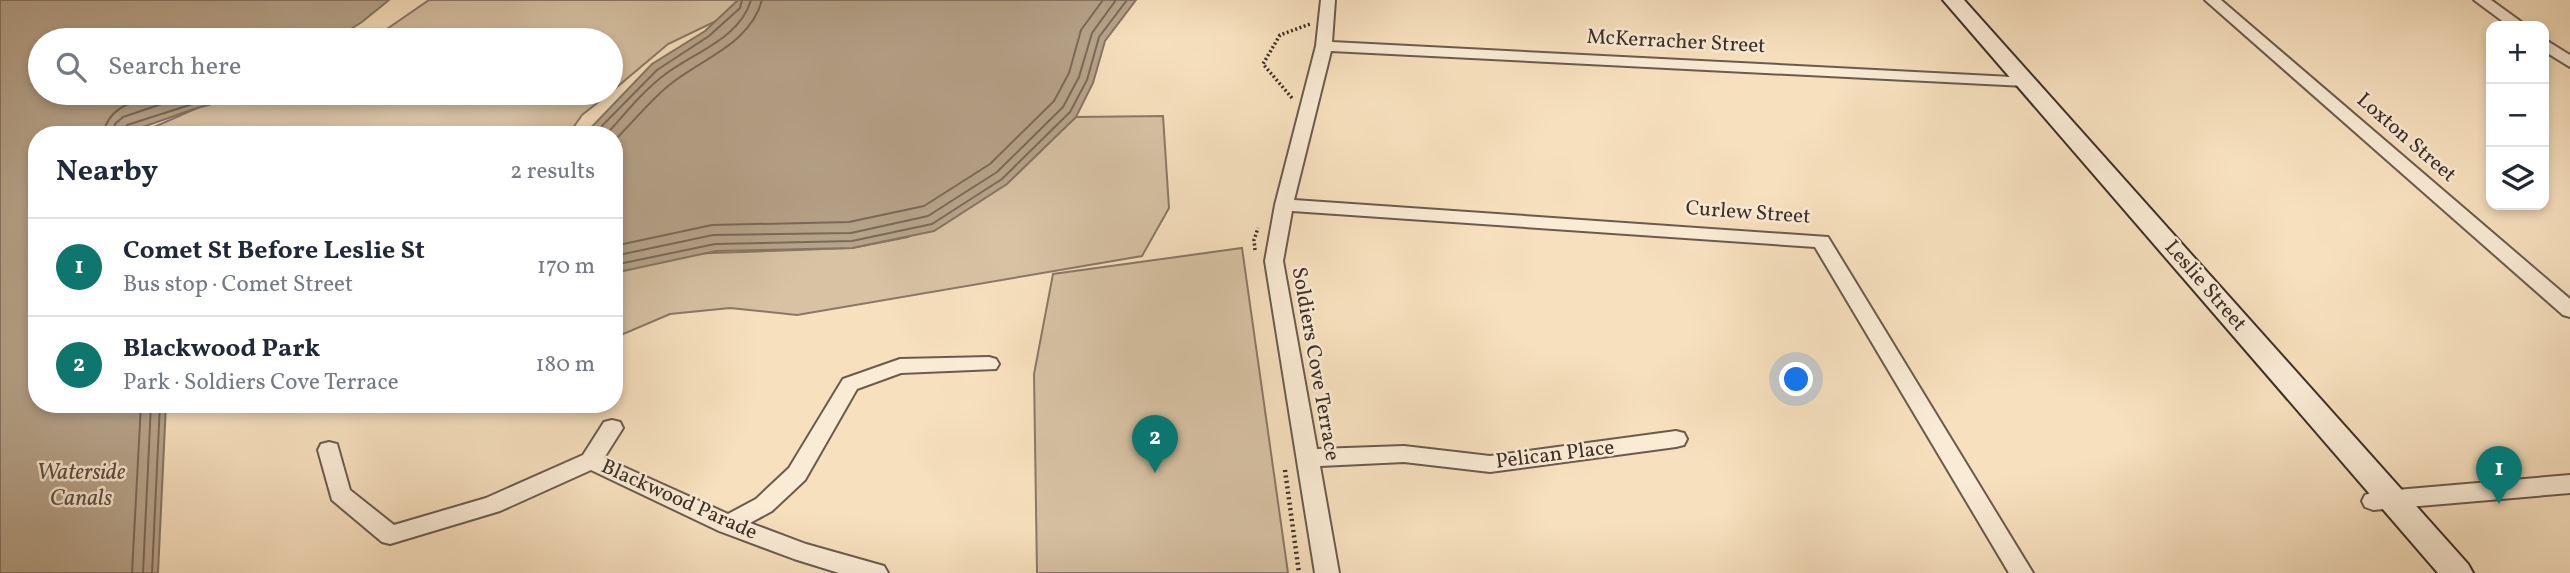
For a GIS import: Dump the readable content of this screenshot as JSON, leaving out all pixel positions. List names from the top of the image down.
{
  "streets": {
    "street": [
      "McKerracher Street",
      "Loxton Street",
      "Curlew Street",
      "Leslie Street",
      "Soldiers Cove Terrace",
      "Pelican Place",
      "Blackwood Parade"
    ]
  },
  "crossings": [
    ["McKerracher Street", "Leslie Street"],
    ["McKerracher Street", "Soldiers Cove Terrace"],
    ["Curlew Street", "Soldiers Cove Terrace"],
    ["Soldiers Cove Terrace", "Pelican Place"]
  ],
  "water": ["Waterside Canals"],
  "page": {
    "map_buttons": ["+", "−"],
    "search": "Search here",
    "heading": ["Nearby", "2 results"],
    "list": [
      {
        "mark": "1",
        "name": "Comet St Before Leslie St",
        "note": "Bus stop · Comet Street",
        "value": "170 m"
      },
      {
        "mark": "2",
        "name": "Blackwood Park",
        "note": "Park · Soldiers Cove Terrace",
        "value": "180 m"
      }
    ],
    "pins": ["2", "1"]
  }
}
